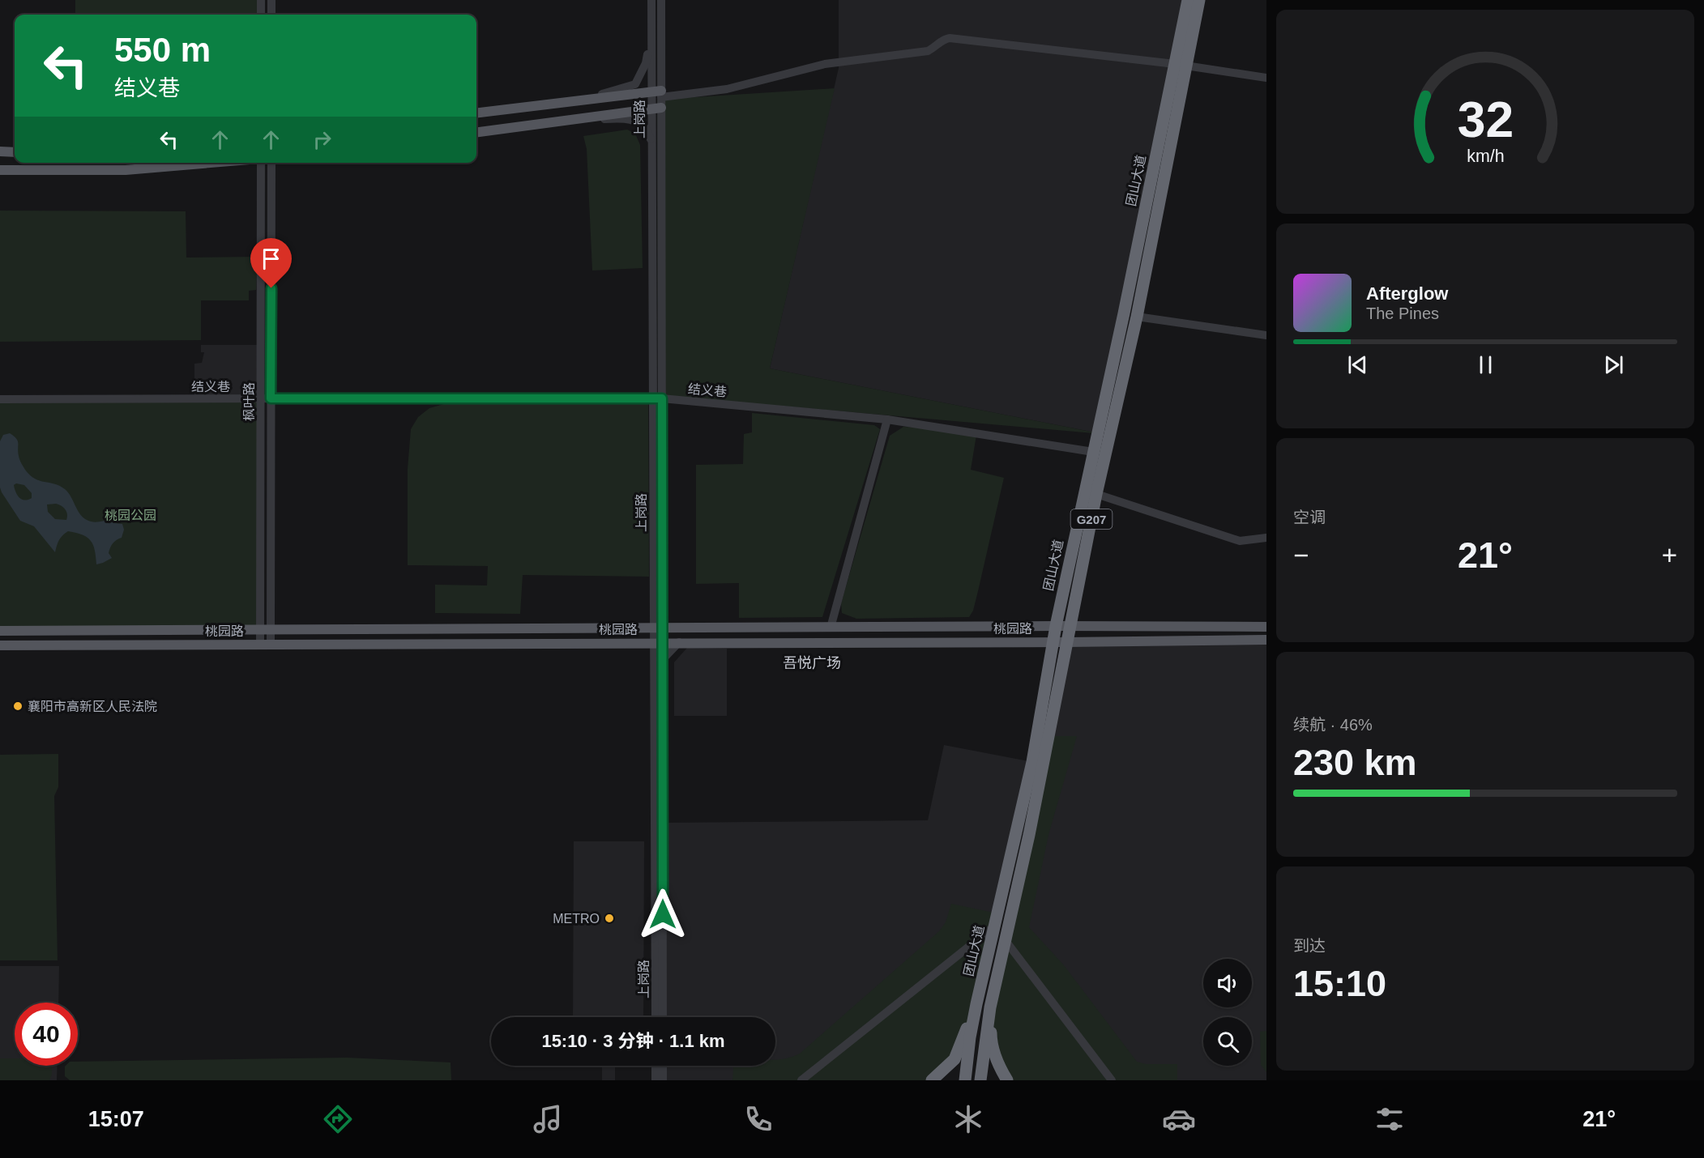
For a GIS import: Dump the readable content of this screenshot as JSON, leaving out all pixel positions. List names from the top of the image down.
{
  "streets": {
    "highway": ["团山大道", "G207"],
    "main road": ["桃园路"],
    "street": ["上岗路", "结义巷", "枫叶路"]
  },
  "crossings": [
    ["上岗路", "结义巷"],
    ["上岗路", "桃园路"],
    ["团山大道", "结义巷"],
    ["团山大道", "桃园路"],
    ["结义巷", "枫叶路"],
    ["枫叶路", "桃园路"]
  ],
  "districts": ["吾悦广场"],
  "parks": ["桃园公园"],
  "places": ["襄阳市高新区人民法院", "METRO"],
  "page": {
    "turn": ["550 m", "结义巷"],
    "song": ["Afterglow", "The Pines"],
    "tile": [
      "空调",
      ["续航 · 46%", "230 km"],
      ["到达", "15:10"]
    ],
    "heat": ["−", "21°", "+"],
    "limit": "40",
    "trip": "15:10 · 3 分钟 · 1.1 km",
    "tabs": ["15:07", "21°"],
    "gauge": ["32", "km/h"]
  }
}
